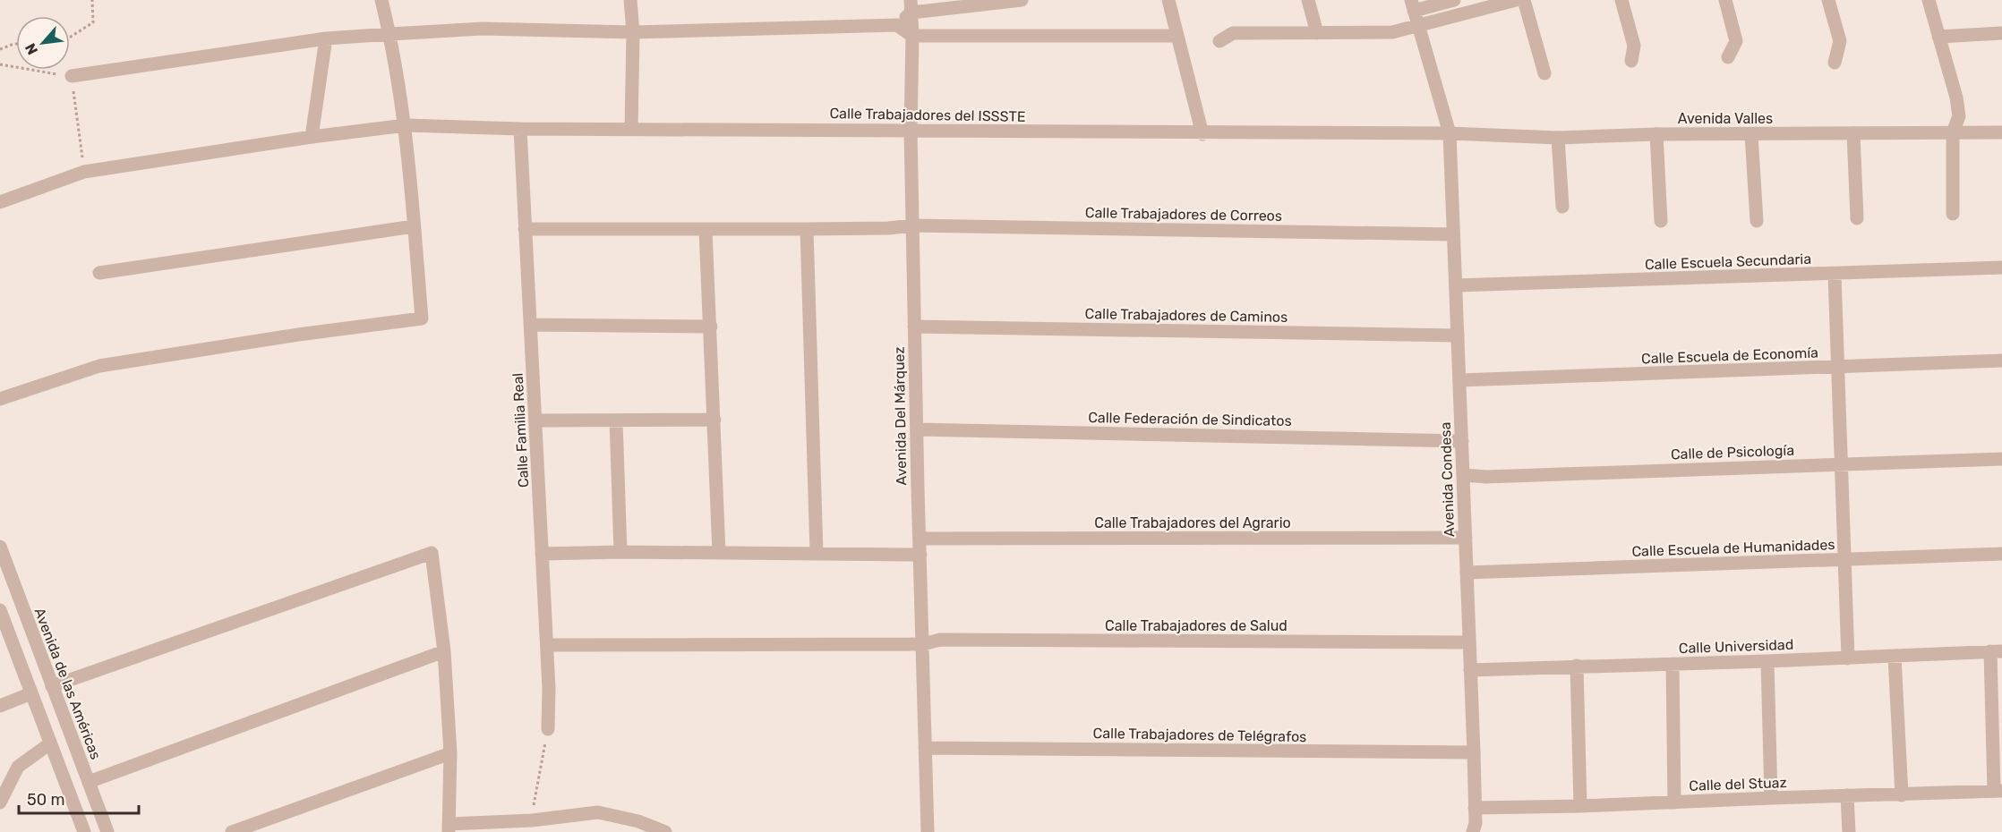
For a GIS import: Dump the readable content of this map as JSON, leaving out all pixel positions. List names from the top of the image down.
{
  "streets": {
    "street": [
      "Calle Trabajadores del ISSSTE",
      "Avenida Valles",
      "Calle Trabajadores de Correos",
      "Calle Escuela Secundaria",
      "Calle Trabajadores de Caminos",
      "Calle Escuela de Economía",
      "Avenida Del Márquez",
      "Calle Federación de Sindicatos",
      "Calle Familia Real",
      "Calle de Psicología",
      "Avenida Condesa",
      "Calle Trabajadores del Agrario",
      "Calle Escuela de Humanidades",
      "Calle Trabajadores de Salud",
      "Calle Universidad",
      "Avenida de las Américas",
      "Calle Trabajadores de Telégrafos",
      "Calle del Stuaz"
    ]
  },
  "crossings": [
    ["Calle Trabajadores del ISSSTE", "Avenida Valles"],
    ["Calle Trabajadores del ISSSTE", "Avenida Del Márquez"],
    ["Calle Trabajadores del ISSSTE", "Calle Familia Real"],
    ["Calle Trabajadores del ISSSTE", "Avenida Condesa"],
    ["Avenida Valles", "Avenida Condesa"],
    ["Calle Trabajadores de Correos", "Avenida Del Márquez"],
    ["Calle Trabajadores de Correos", "Calle Familia Real"],
    ["Calle Trabajadores de Correos", "Avenida Condesa"],
    ["Calle Escuela Secundaria", "Avenida Condesa"],
    ["Calle Trabajadores de Caminos", "Avenida Del Márquez"],
    ["Calle Trabajadores de Caminos", "Avenida Condesa"],
    ["Calle Escuela de Economía", "Avenida Condesa"],
    ["Avenida Del Márquez", "Calle Federación de Sindicatos"],
    ["Avenida Del Márquez", "Calle Trabajadores del Agrario"],
    ["Avenida Del Márquez", "Calle Trabajadores de Salud"],
    ["Avenida Del Márquez", "Calle Trabajadores de Telégrafos"],
    ["Calle Federación de Sindicatos", "Avenida Condesa"],
    ["Calle Familia Real", "Calle Trabajadores de Salud"],
    ["Calle de Psicología", "Avenida Condesa"],
    ["Avenida Condesa", "Calle Trabajadores del Agrario"],
    ["Avenida Condesa", "Calle Escuela de Humanidades"],
    ["Avenida Condesa", "Calle Trabajadores de Salud"],
    ["Avenida Condesa", "Calle Universidad"],
    ["Avenida Condesa", "Calle Trabajadores de Telégrafos"],
    ["Avenida Condesa", "Calle del Stuaz"]
  ],
  "scale_bar": "50 m",
  "north": "bottom left"
}
